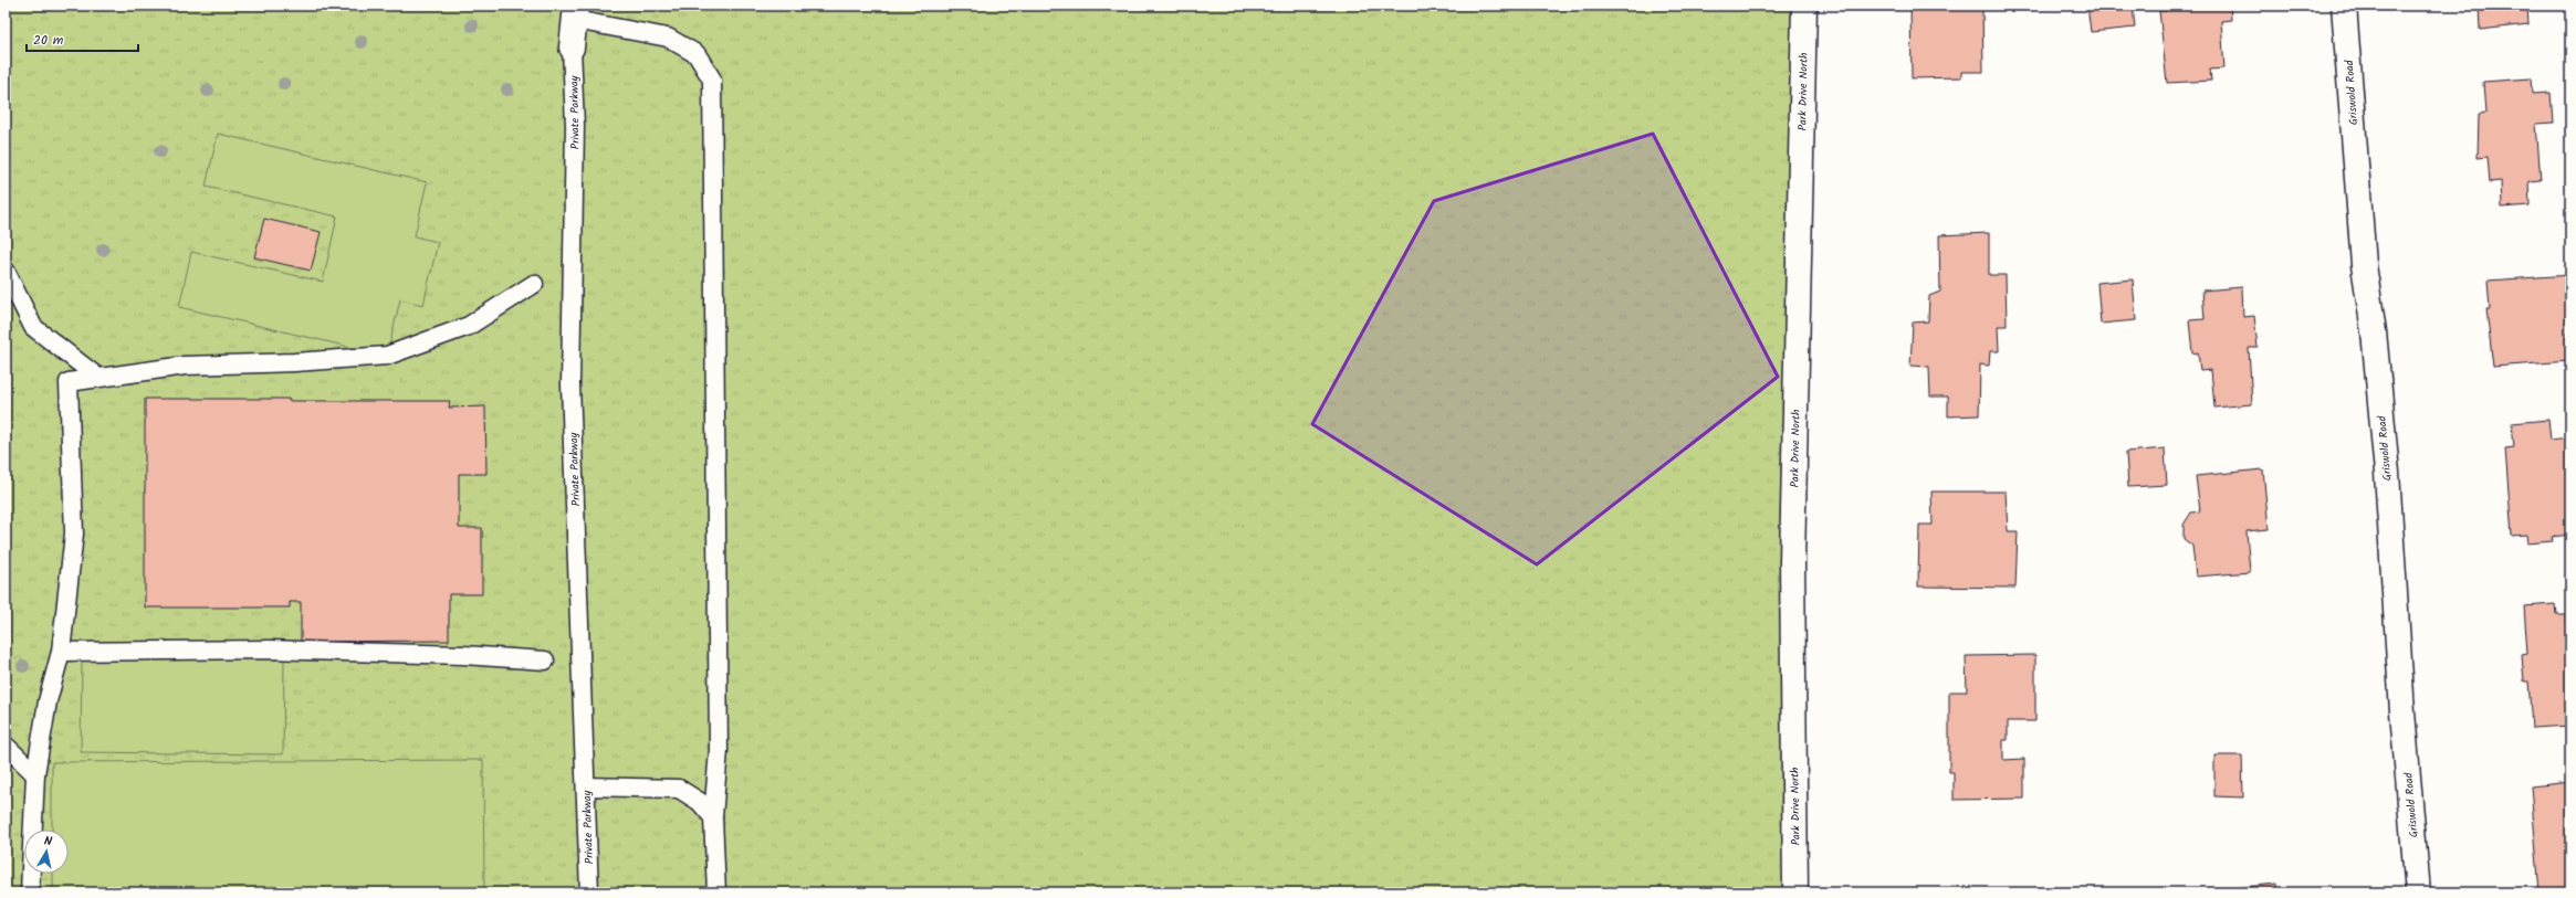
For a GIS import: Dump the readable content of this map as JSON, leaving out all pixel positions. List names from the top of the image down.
{
  "streets": {
    "street": ["Park Drive North", "Griswold Road"],
    "lane": ["Private Parkway"]
  },
  "scale_bar": "20 m",
  "north": "top"
}
